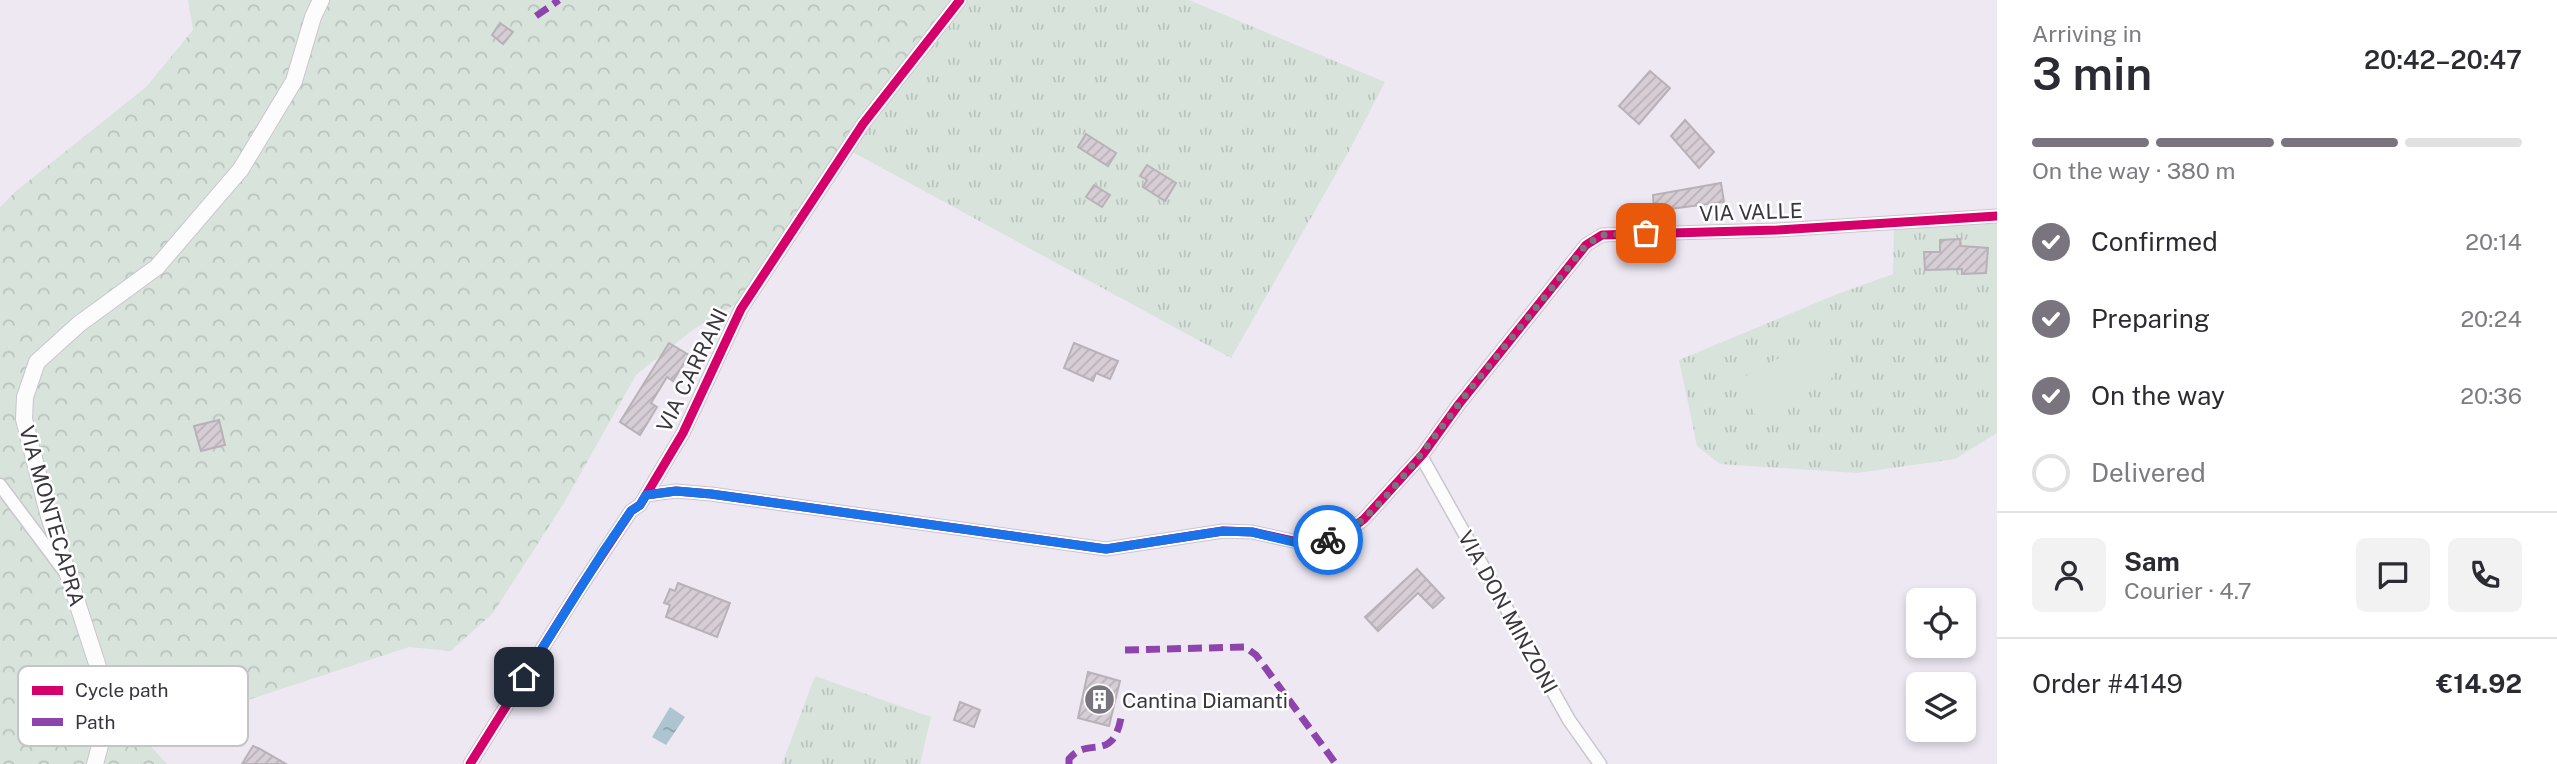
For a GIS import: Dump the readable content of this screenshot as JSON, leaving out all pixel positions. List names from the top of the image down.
{
  "streets": {
    "street": [
      "VIA VALLE",
      "VIA CARRANI",
      "VIA MONTECAPRA",
      "VIA DON MINZONI"
    ]
  },
  "crossings": [
    ["VIA VALLE", "VIA CARRANI"],
    ["VIA VALLE", "VIA DON MINZONI"]
  ],
  "places": {
    "building": ["Cantina Diamanti"]
  },
  "legend": ["Cycle path", "Path"],
  "page": {
    "heading": ["3 min", "Arriving in", "20:42–20:47"],
    "panel": [
      "Sam",
      "Courier · 4.7",
      "Order #4149",
      "€14.92"
    ],
    "bar": "On the way · 380 m",
    "list": [
      ["Confirmed", "20:14"],
      ["Preparing", "20:24"],
      ["On the way", "20:36"],
      "Delivered"
    ]
  }
}
